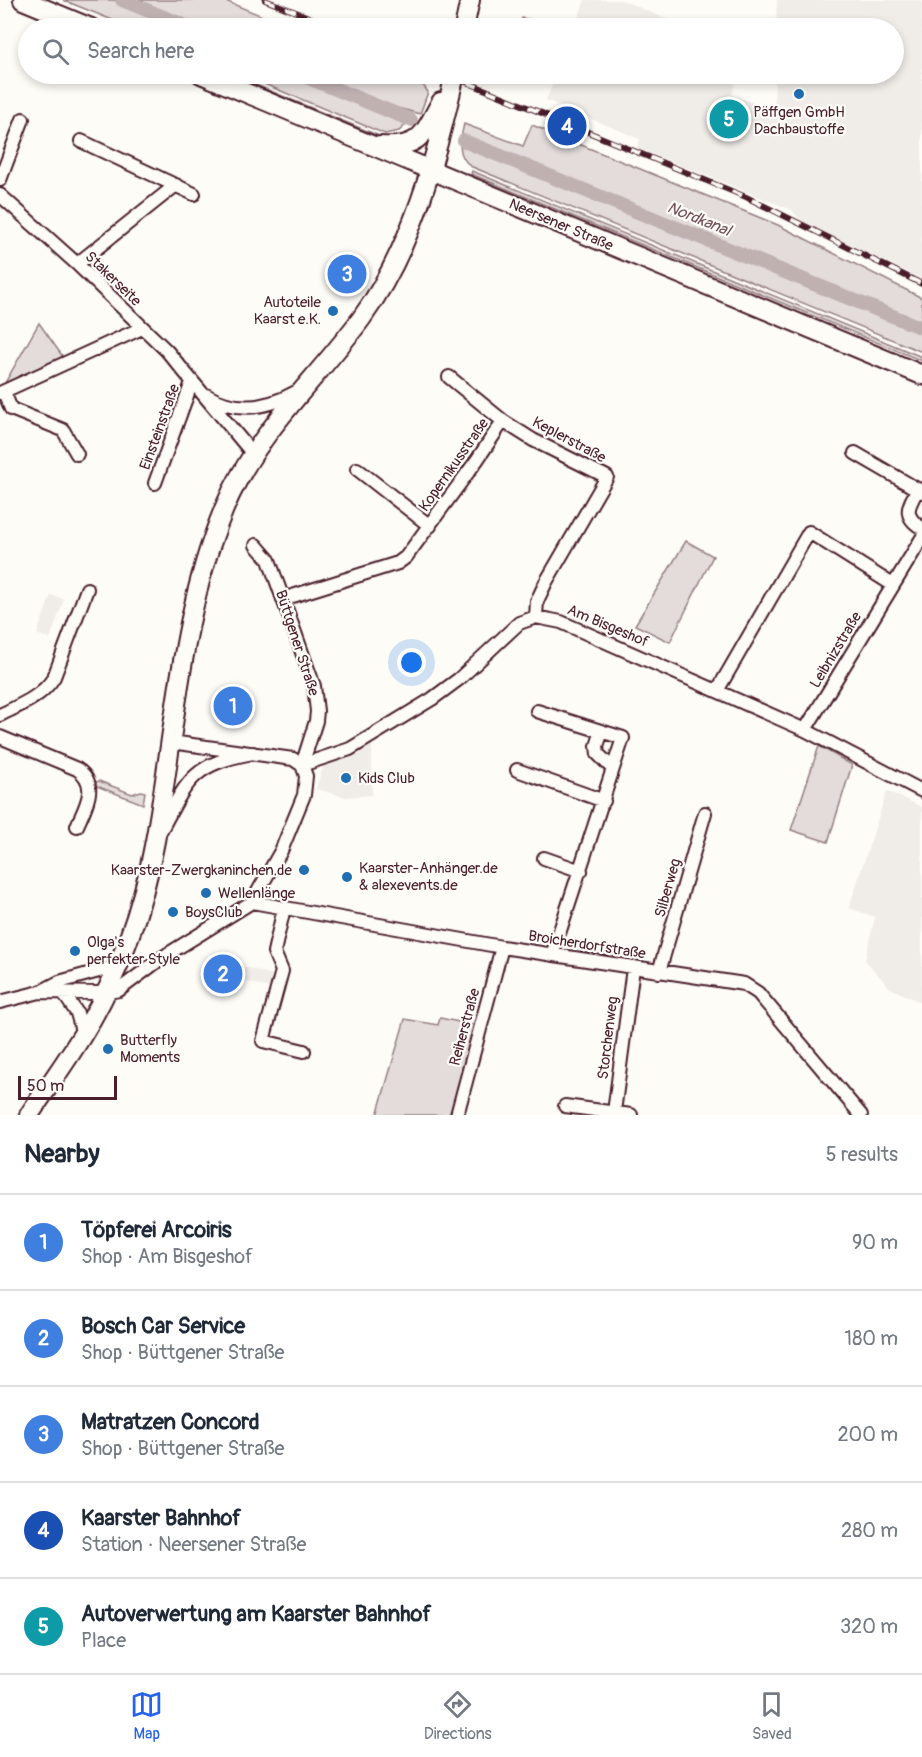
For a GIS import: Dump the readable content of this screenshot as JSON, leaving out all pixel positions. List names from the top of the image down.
{
  "streets": {
    "main road": ["Neersener Straße"],
    "street": [
      "Stakerseite",
      "Einsteinstraße",
      "Keplerstraße",
      "Kopernikusstraße",
      "Am Bisgeshof",
      "Büttgener Straße",
      "Leibnizstraße",
      "Silberweg",
      "Broicherdorfstraße",
      "Reiherstraße",
      "Storchenweg"
    ]
  },
  "crossings": [
    ["Stakerseite", "Einsteinstraße"],
    ["Keplerstraße", "Kopernikusstraße"],
    ["Keplerstraße", "Am Bisgeshof"],
    ["Kopernikusstraße", "Büttgener Straße"],
    ["Am Bisgeshof", "Leibnizstraße"],
    ["Büttgener Straße", "Broicherdorfstraße"],
    ["Silberweg", "Broicherdorfstraße"],
    ["Broicherdorfstraße", "Reiherstraße"],
    ["Broicherdorfstraße", "Storchenweg"]
  ],
  "water": ["Nordkanal"],
  "places": [
    "Päffgen GmbH Dachbaustoffe",
    "Autoteile Kaarst e.K.",
    "Kids Club",
    "Kaarster-Zwergkaninchen.de",
    "Kaarster-Anhänger.de & alexevents.de",
    "Wellenlänge",
    "BoysClub",
    "Olga's perfekter Style",
    "Butterfly Moments"
  ],
  "scale_bar": "50 m",
  "page": {
    "search": "Search here",
    "pins": [
      "5",
      "4",
      "3",
      "1",
      "2"
    ],
    "scale": "50 m",
    "heading": ["Nearby", "5 results"],
    "list": [
      {
        "mark": "1",
        "name": "Töpferei Arcoiris",
        "note": "Shop · Am Bisgeshof",
        "value": "90 m"
      },
      {
        "mark": "2",
        "name": "Bosch Car Service",
        "note": "Shop · Büttgener Straße",
        "value": "180 m"
      },
      {
        "mark": "3",
        "name": "Matratzen Concord",
        "note": "Shop · Büttgener Straße",
        "value": "200 m"
      },
      {
        "mark": "4",
        "name": "Kaarster Bahnhof",
        "note": "Station · Neersener Straße",
        "value": "280 m"
      },
      {
        "mark": "5",
        "name": "Autoverwertung am Kaarster Bahnhof",
        "note": "Place",
        "value": "320 m"
      }
    ],
    "nav": ["Map", "Directions", "Saved"]
  }
}
